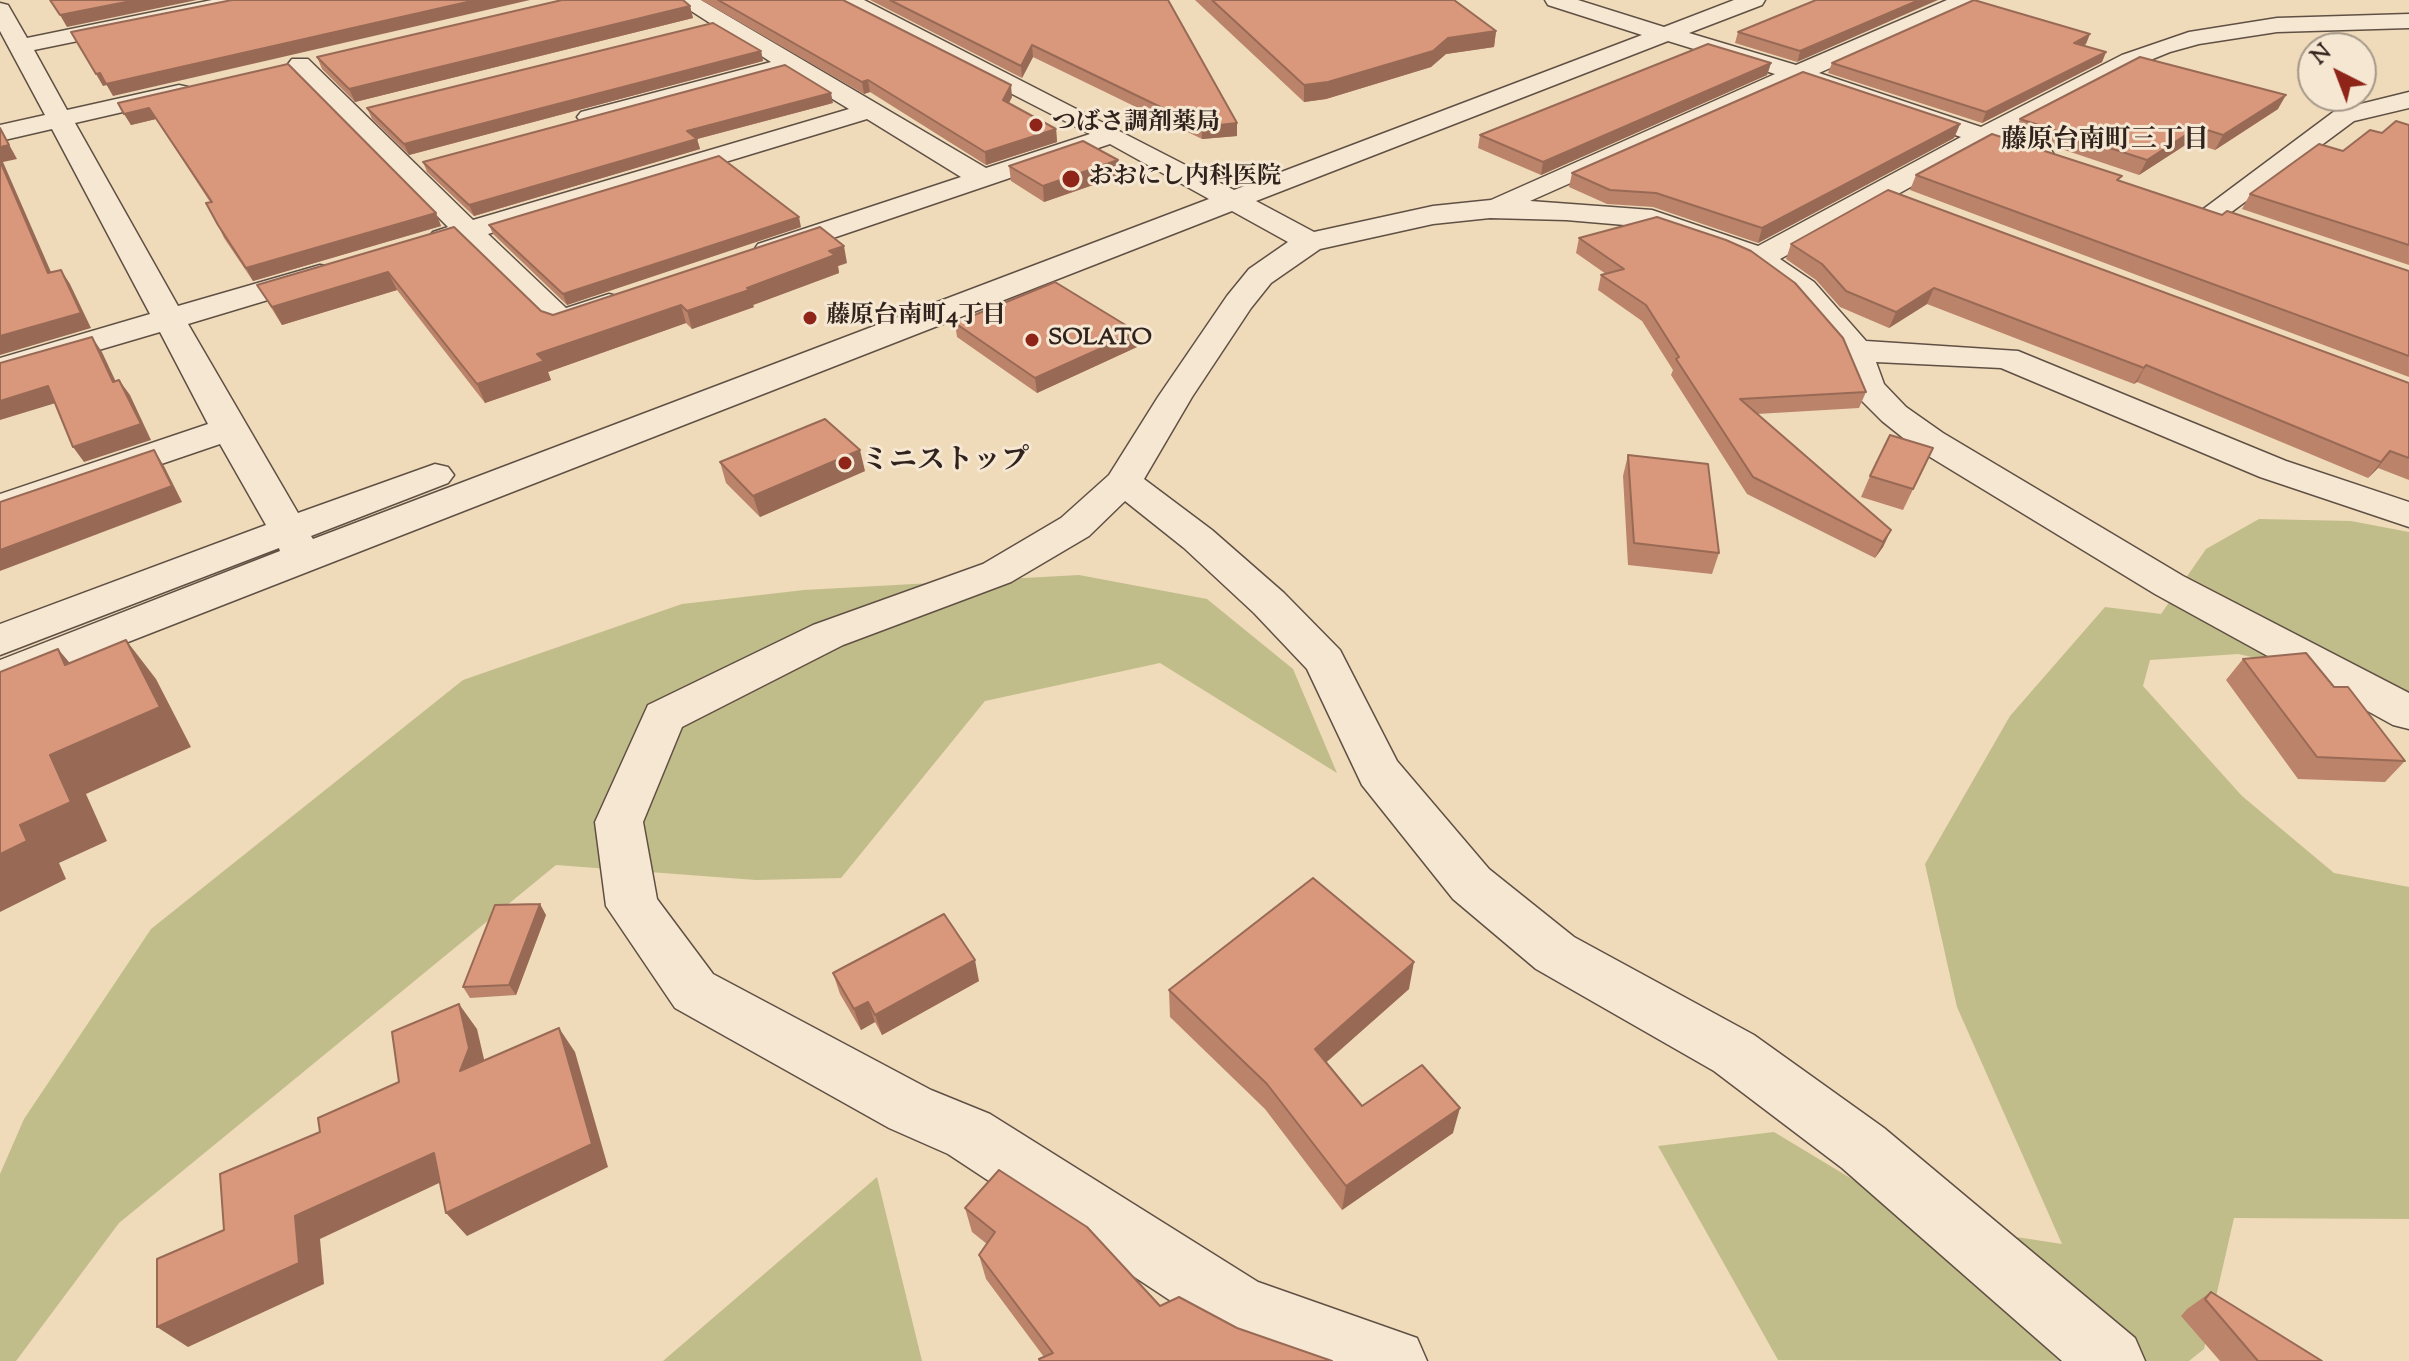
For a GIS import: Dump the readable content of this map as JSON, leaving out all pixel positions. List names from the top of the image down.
{
  "districts": ["藤原台南町三丁目"],
  "places": [
    "つばさ調剤薬局",
    "おおにし内科医院",
    "藤原台南町4丁目",
    "SOLATO",
    "ミニストップ"
  ],
  "north": "top left"
}
